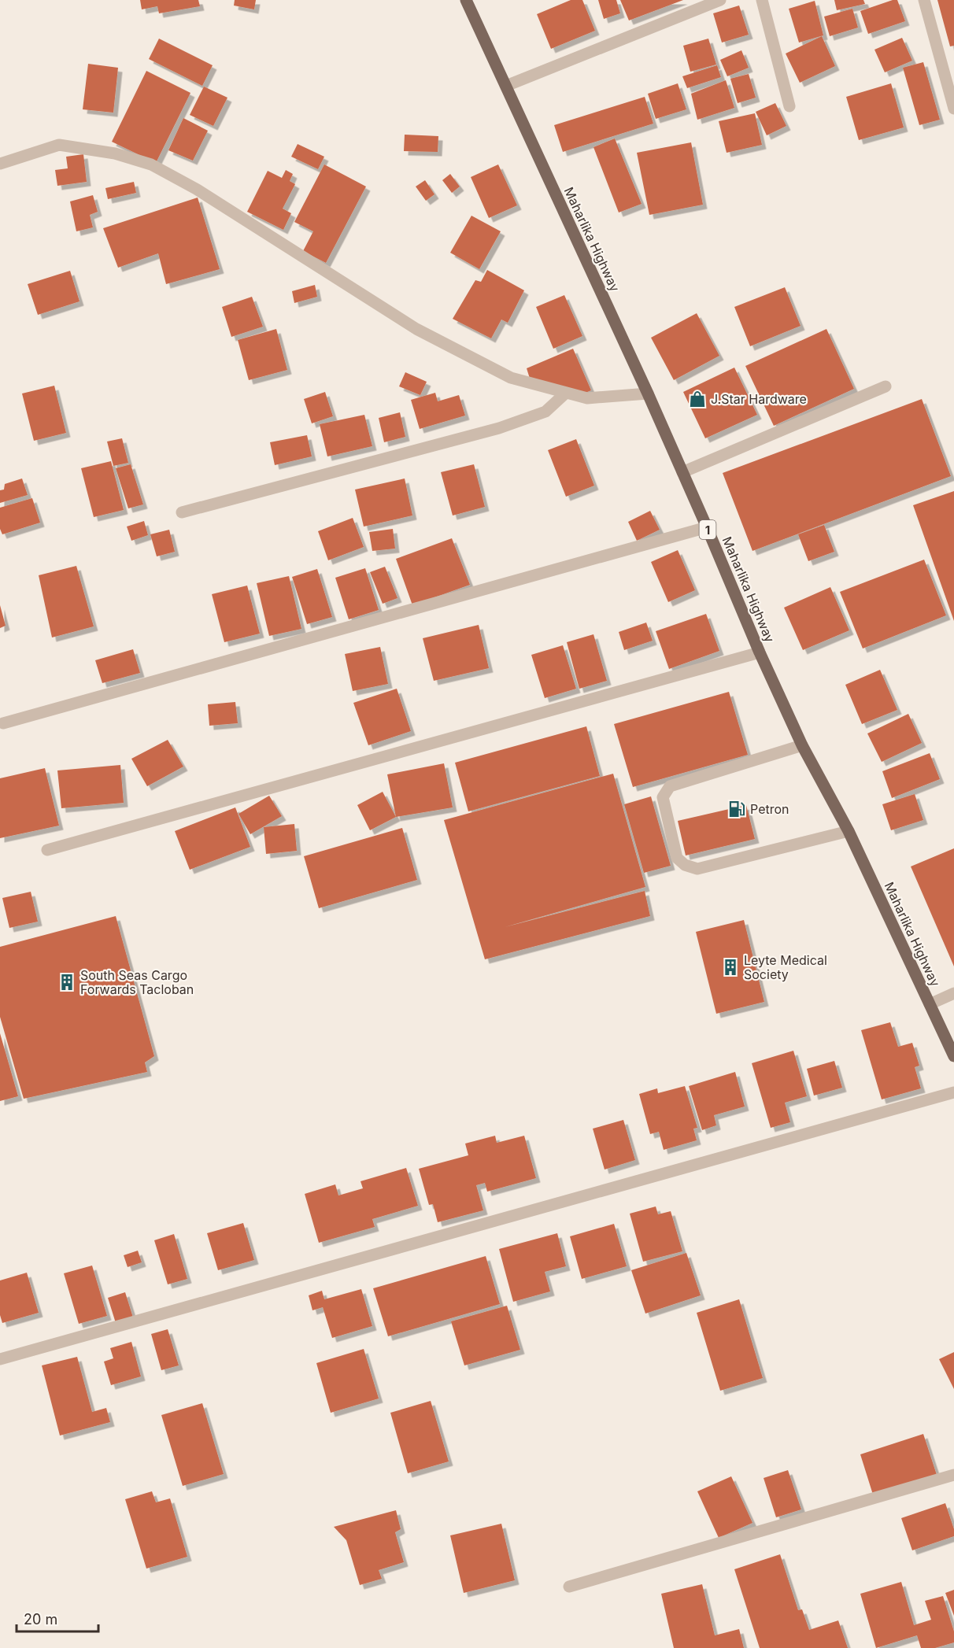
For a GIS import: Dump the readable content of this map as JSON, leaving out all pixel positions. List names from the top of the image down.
{
  "streets": {
    "main road": ["Maharlika Highway", "1"]
  },
  "places": {
    "shop": ["J.Star Hardware"],
    "fuel station": ["Petron"],
    "building": ["Leyte Medical Society", "South Seas Cargo Forwards Tacloban"]
  },
  "scale_bar": "20 m"
}
